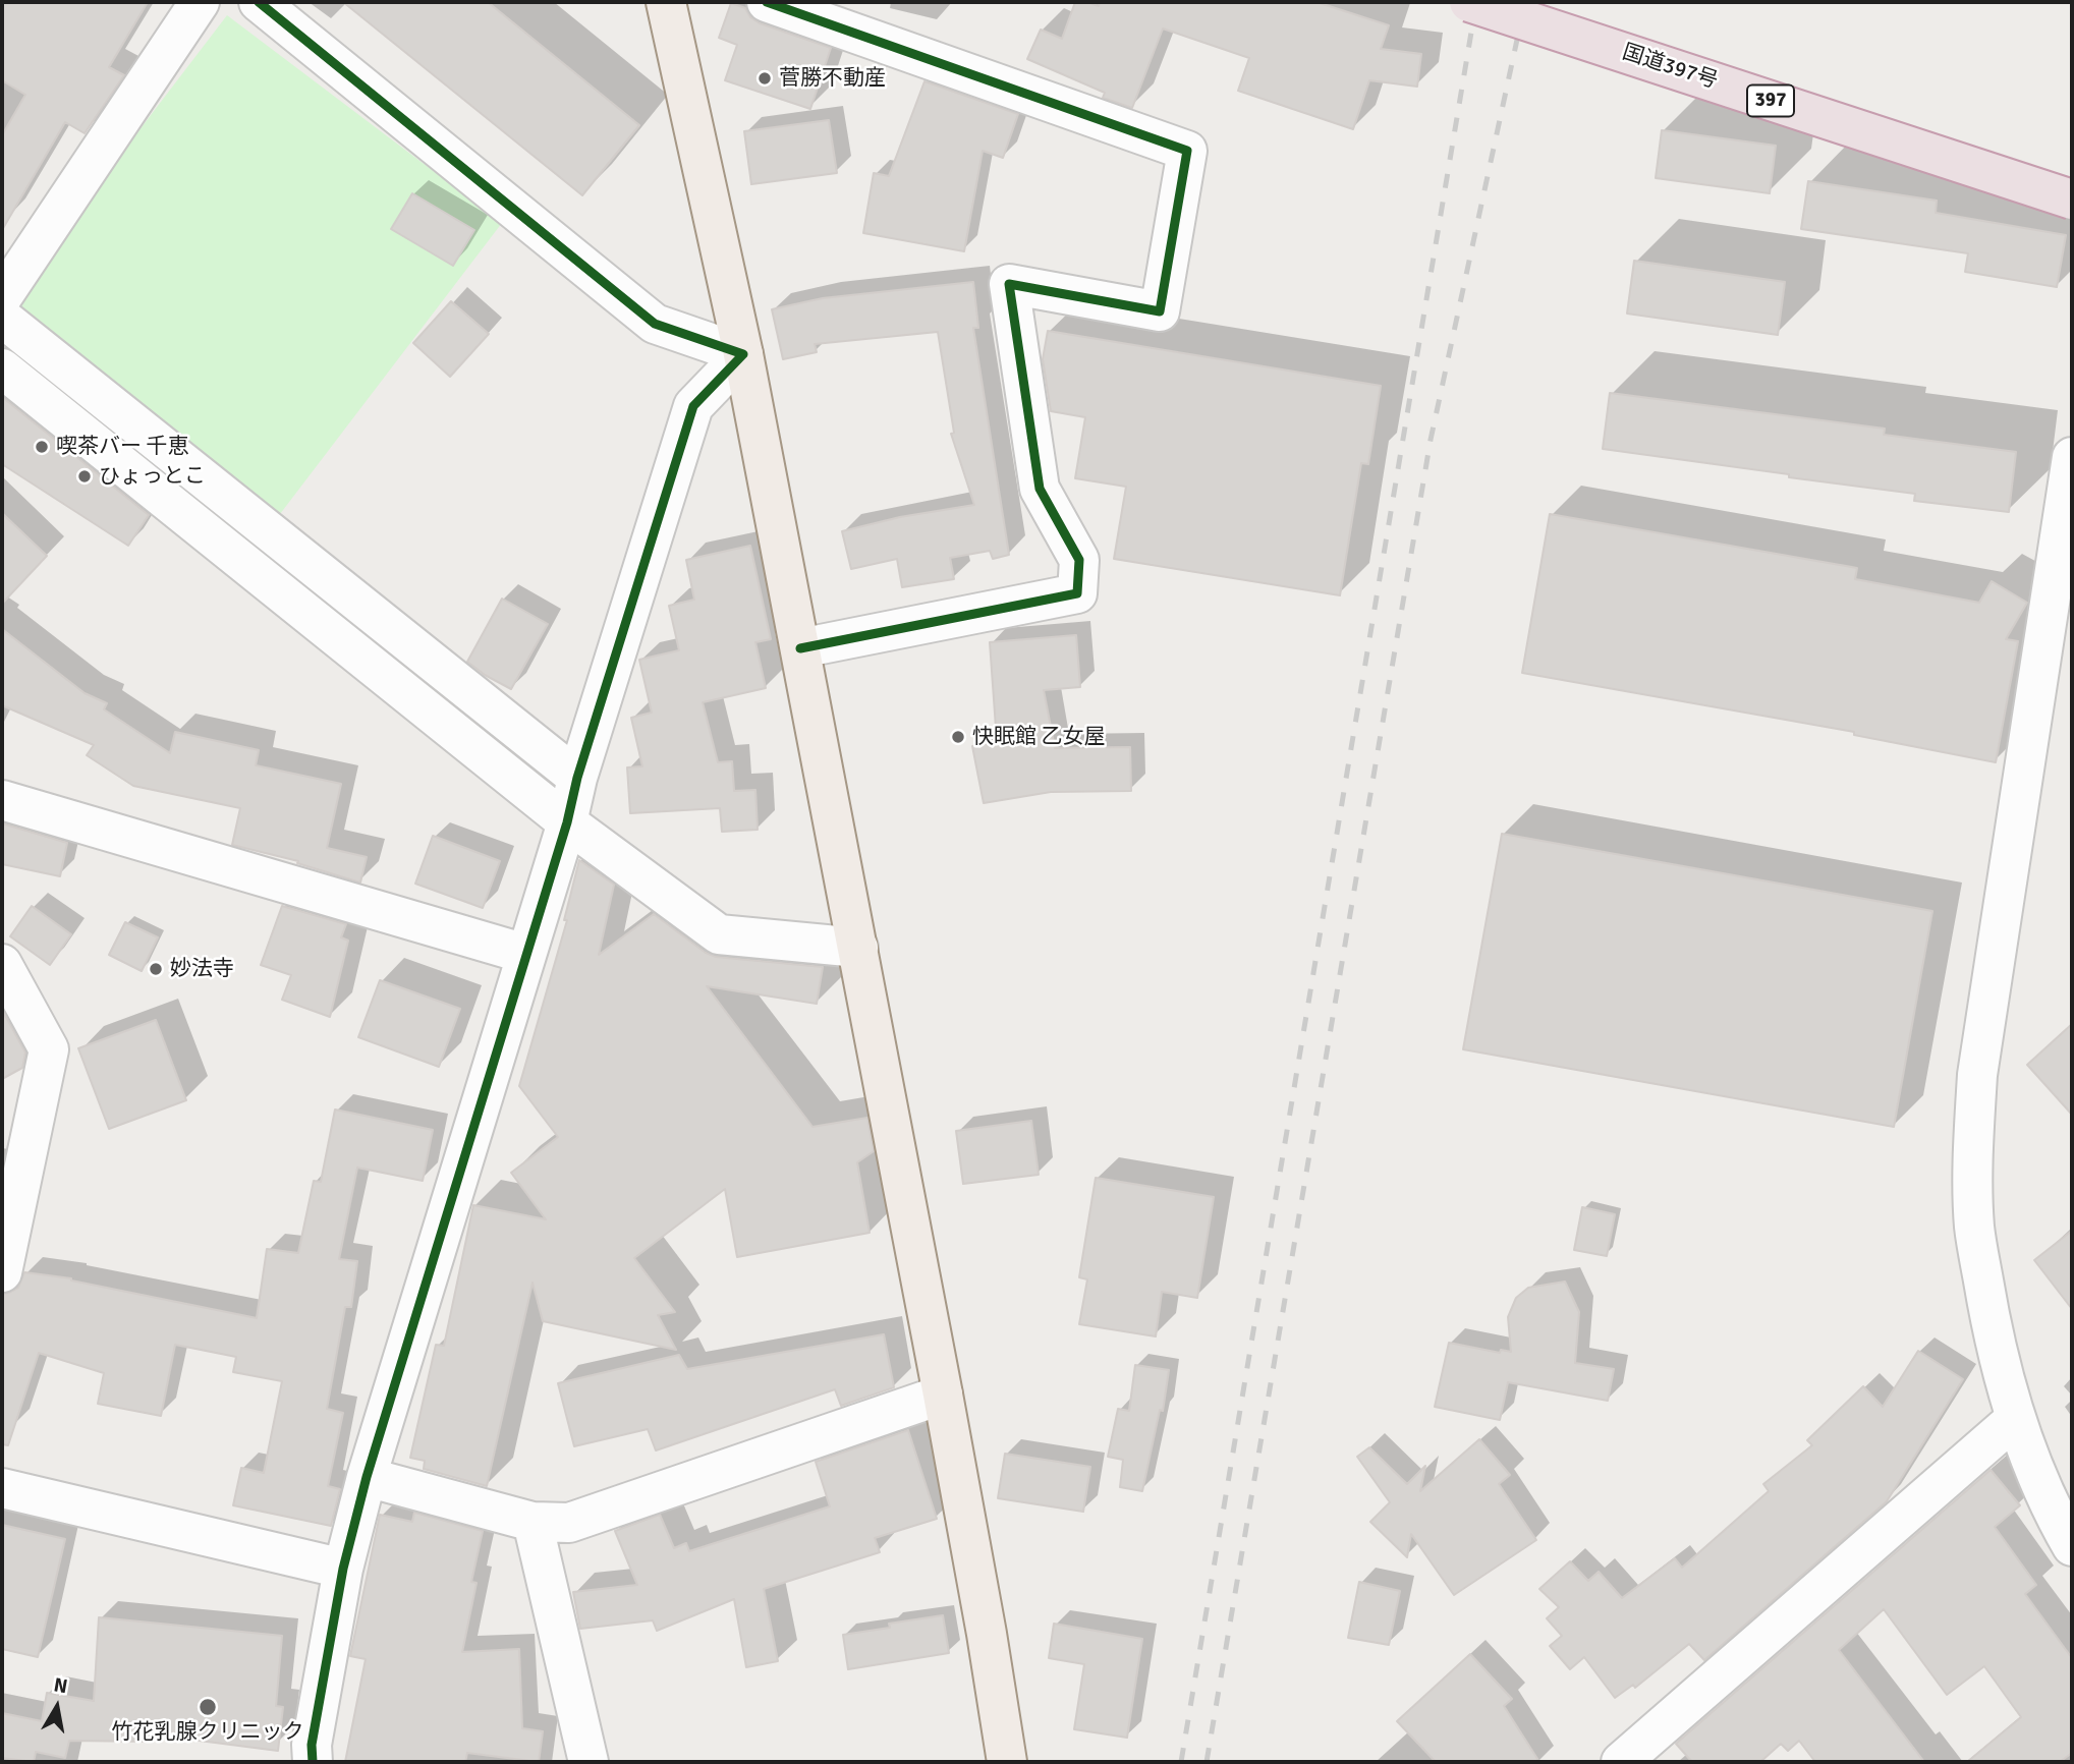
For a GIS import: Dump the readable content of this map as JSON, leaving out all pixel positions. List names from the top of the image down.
{
  "streets": {
    "highway": ["国道397号", "397"]
  },
  "places": [
    "菅勝不動産",
    "喫茶バー 千恵",
    "ひょっとこ",
    "快眠館 乙女屋",
    "妙法寺",
    "竹花乳腺クリニック"
  ],
  "north": "top"
}
